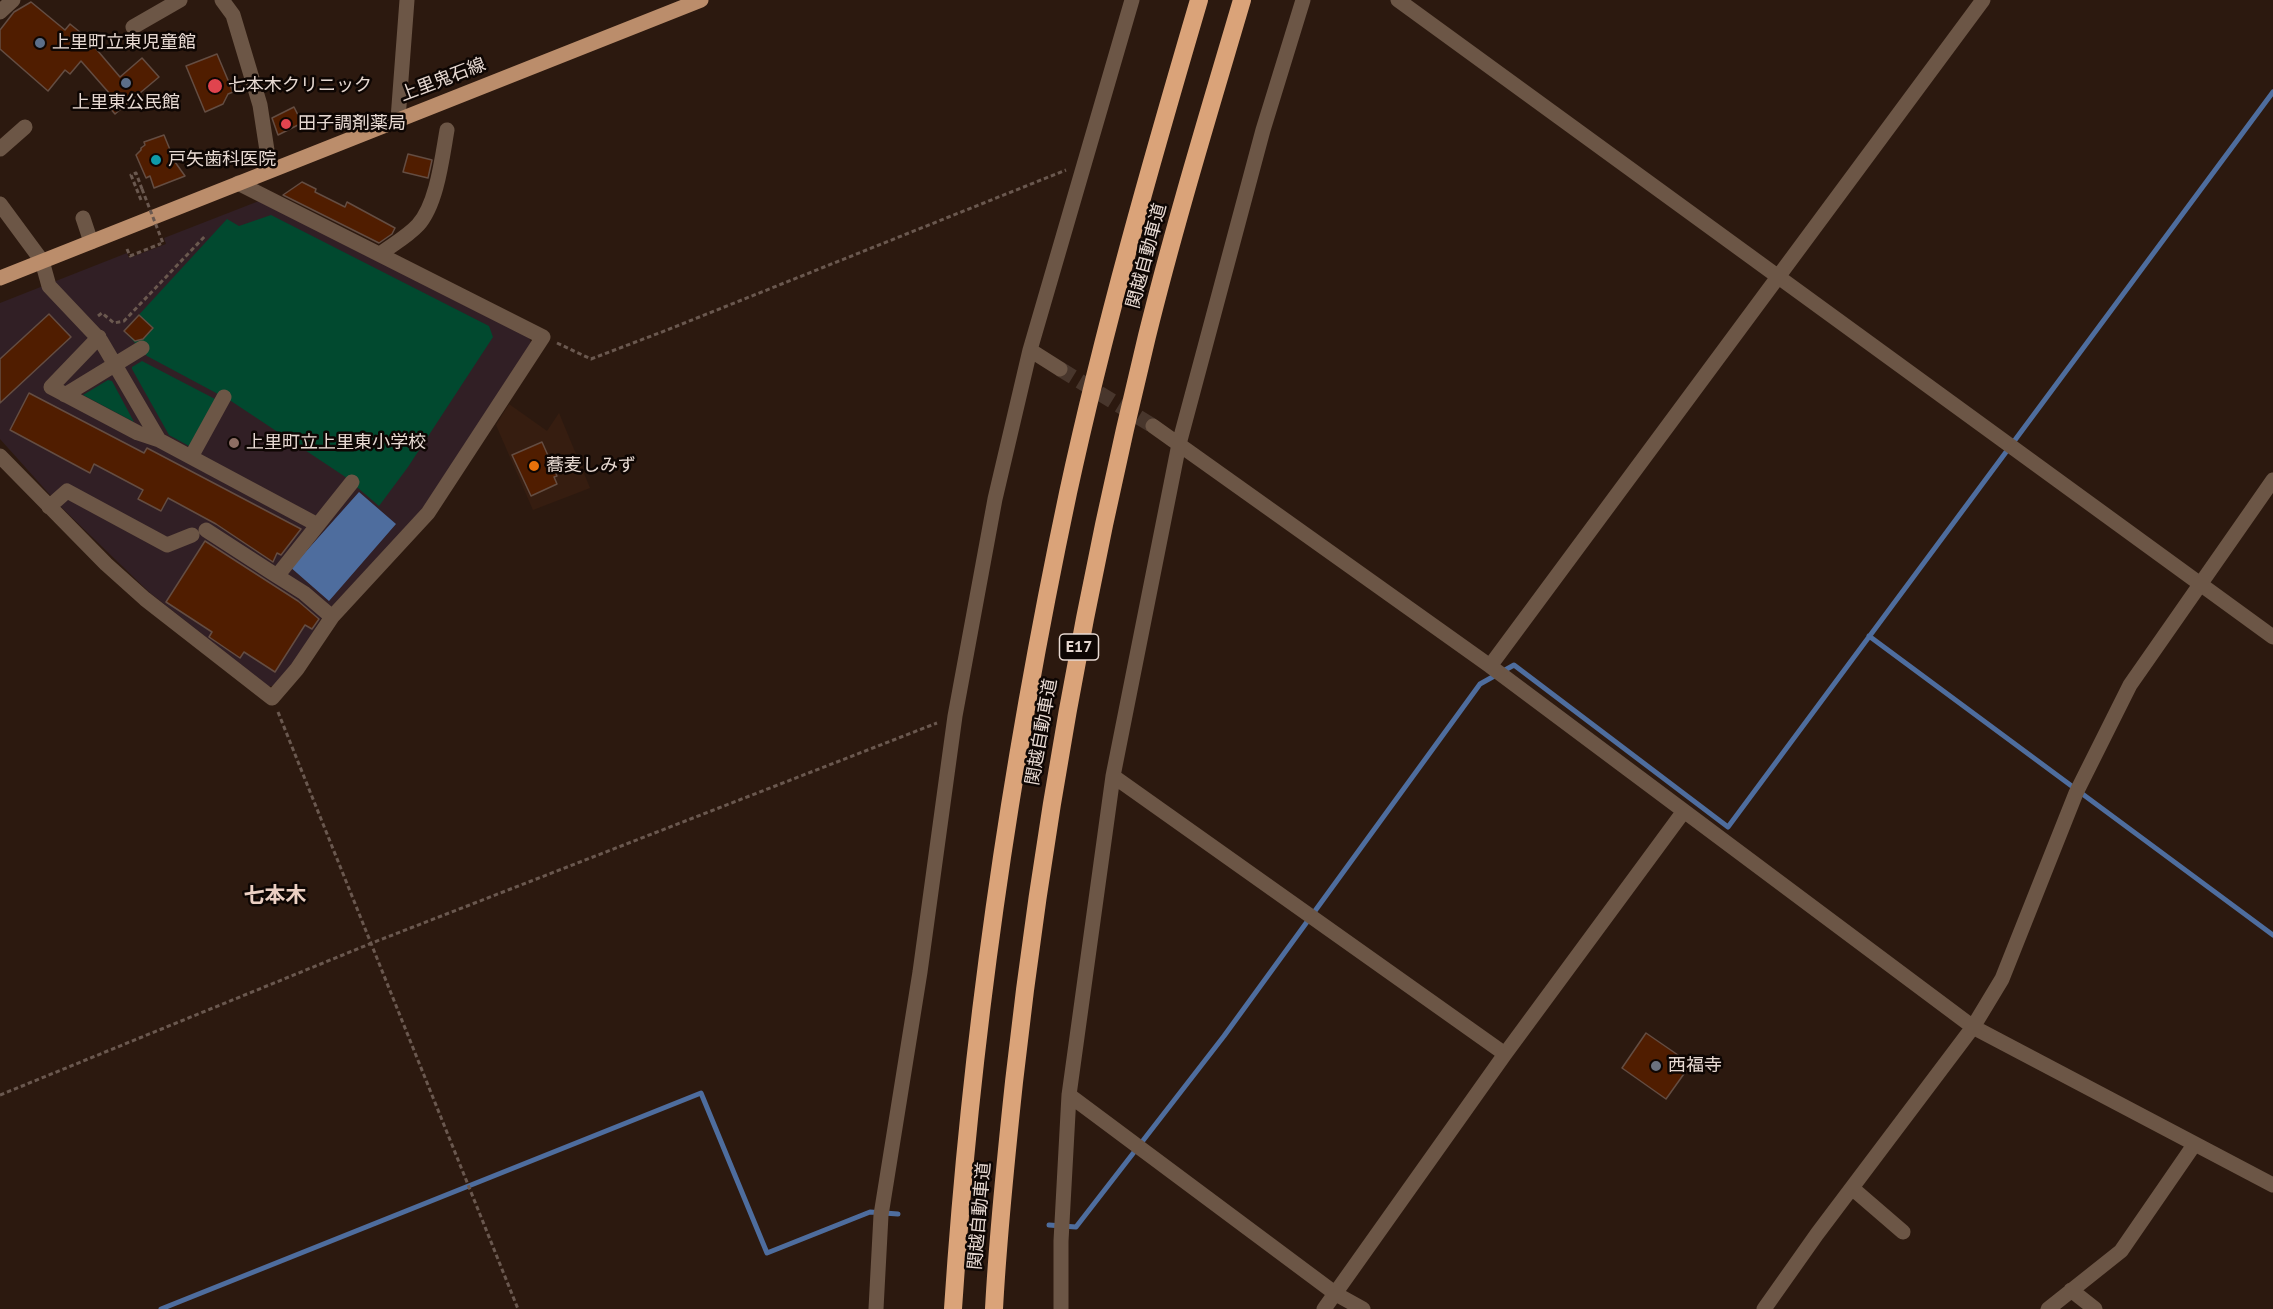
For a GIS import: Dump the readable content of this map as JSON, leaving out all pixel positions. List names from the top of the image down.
{
  "streets": {
    "highway": ["関越自動車道", "E17"],
    "main road": ["上里鬼石線"]
  },
  "districts": ["七本木"],
  "places": [
    "上里町立東児童館",
    "上里東公民館",
    "七本木クリニック",
    "田子調剤薬局",
    "戸矢歯科医院",
    "上里町立上里東小学校",
    "蕎麦しみず",
    "西福寺"
  ]
}
